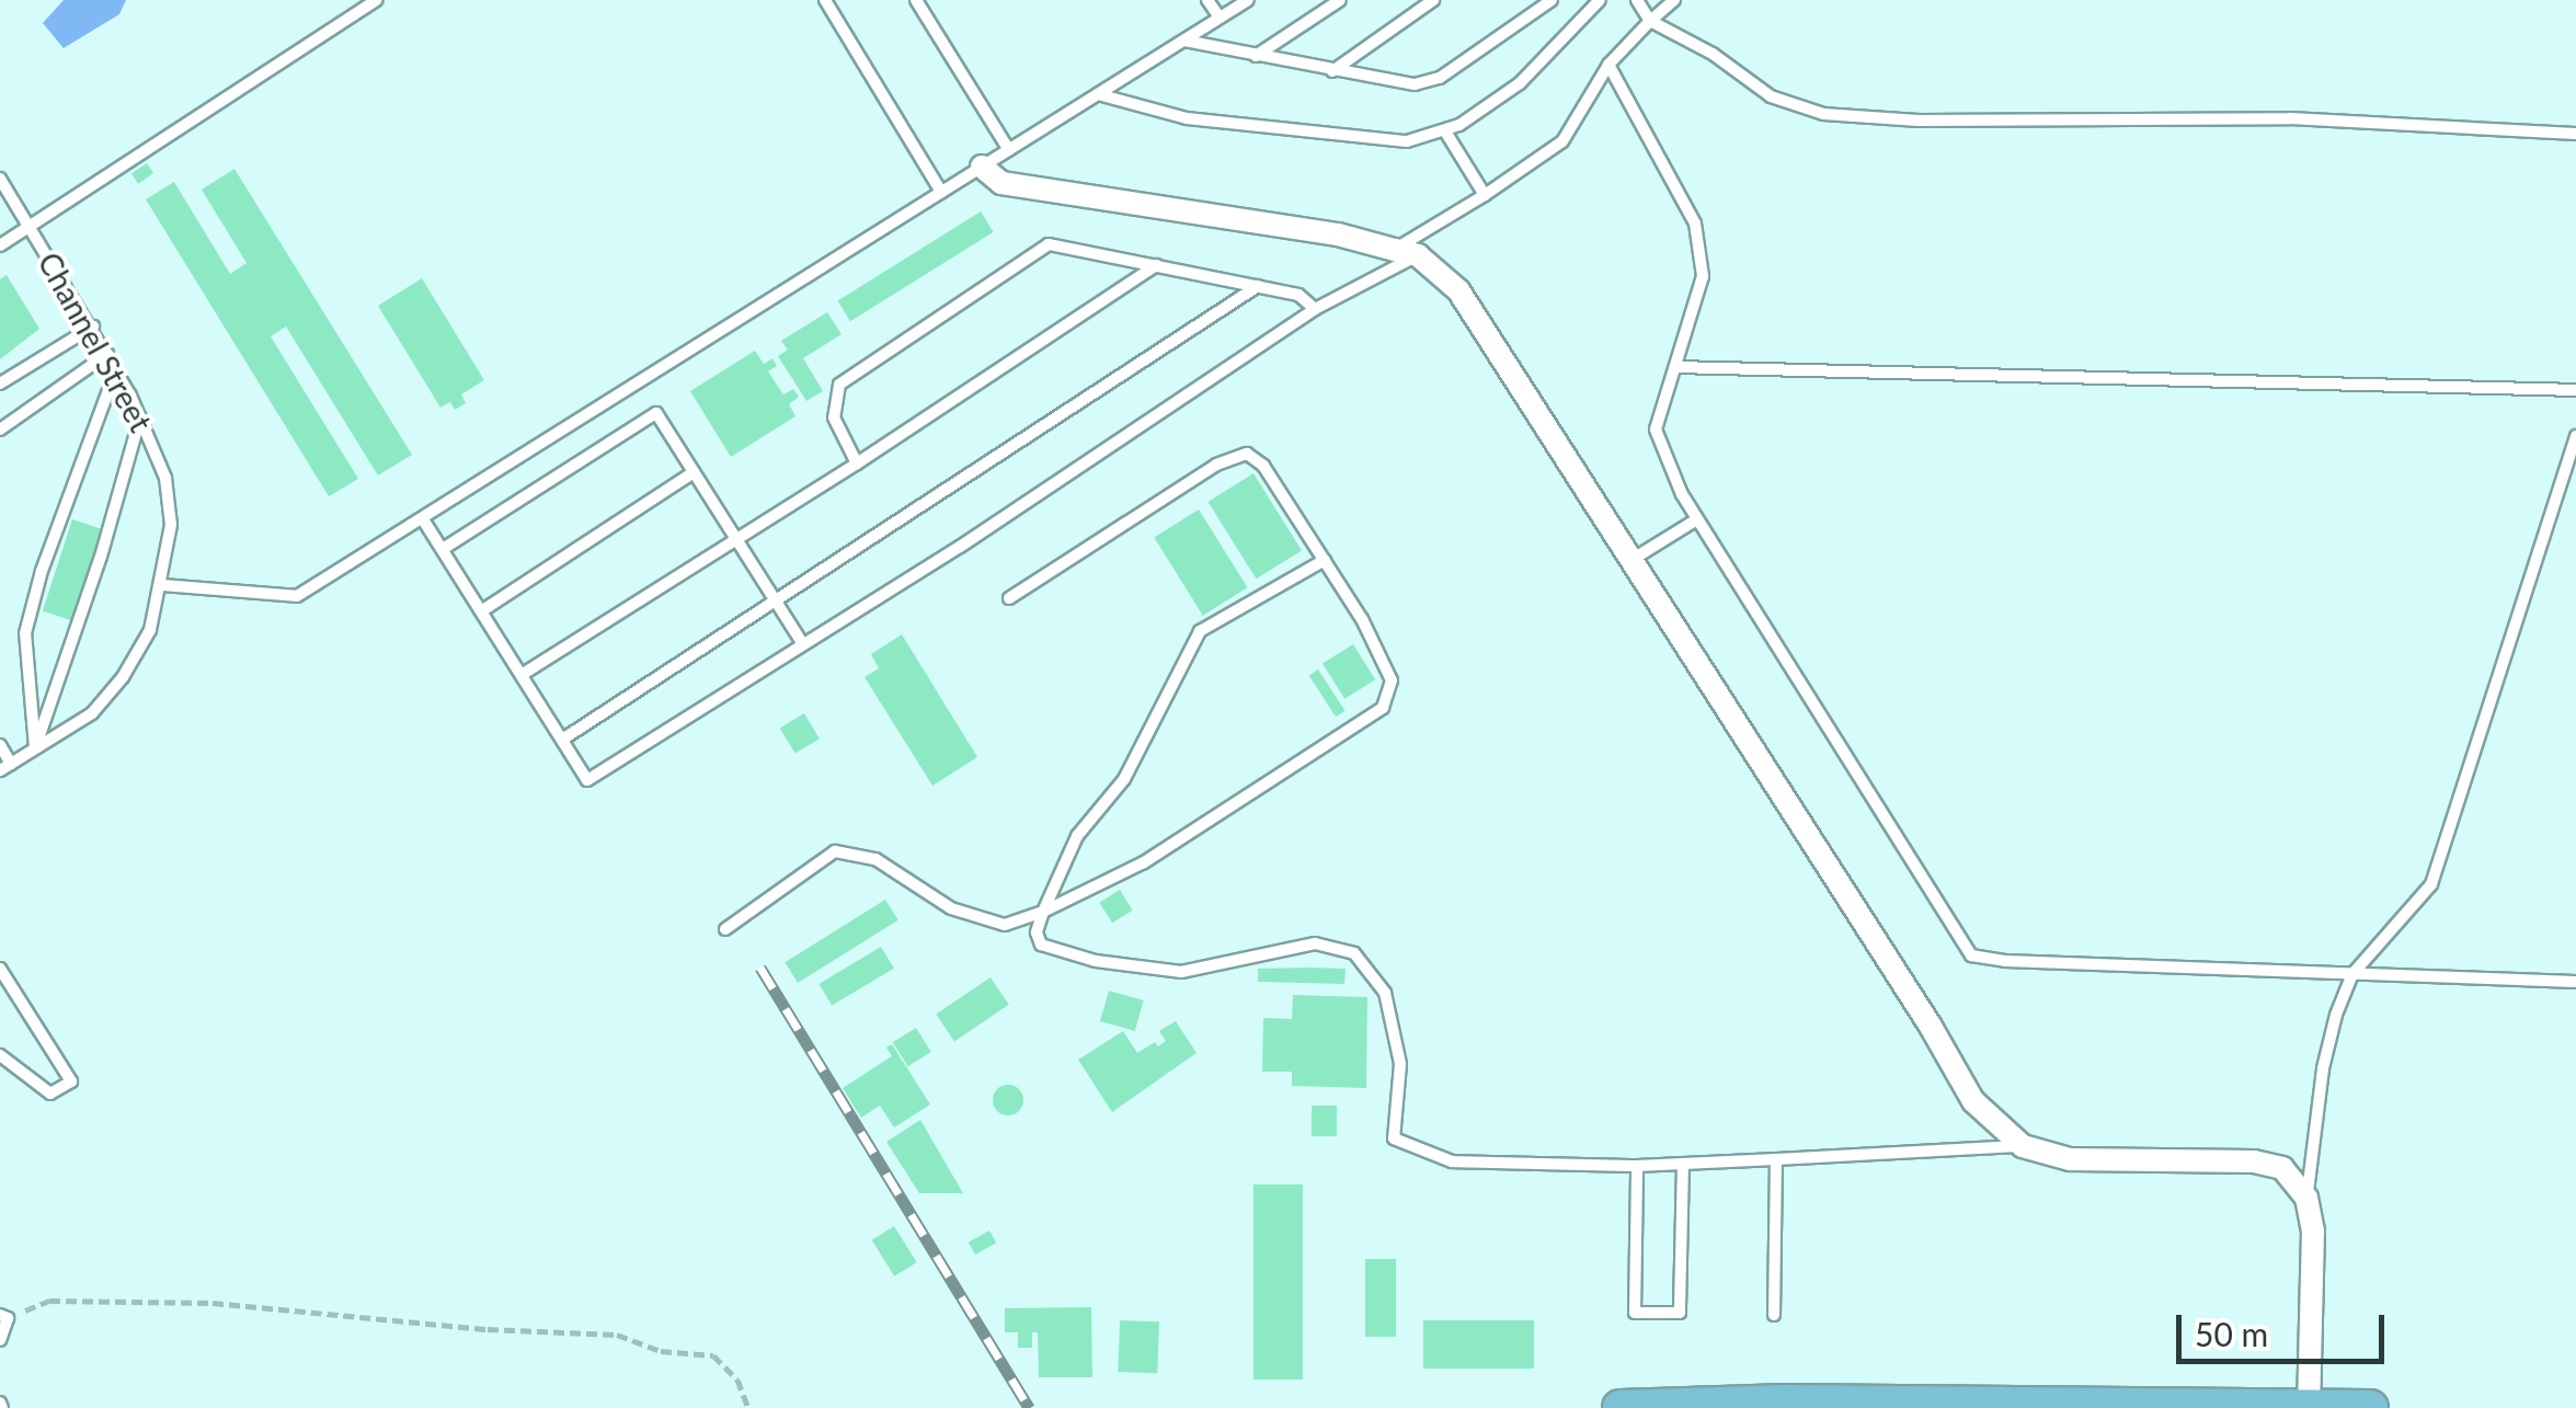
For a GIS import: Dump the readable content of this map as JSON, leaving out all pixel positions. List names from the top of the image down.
{
  "streets": {
    "lane": ["Channel Street"]
  },
  "scale_bar": "50 m"
}
